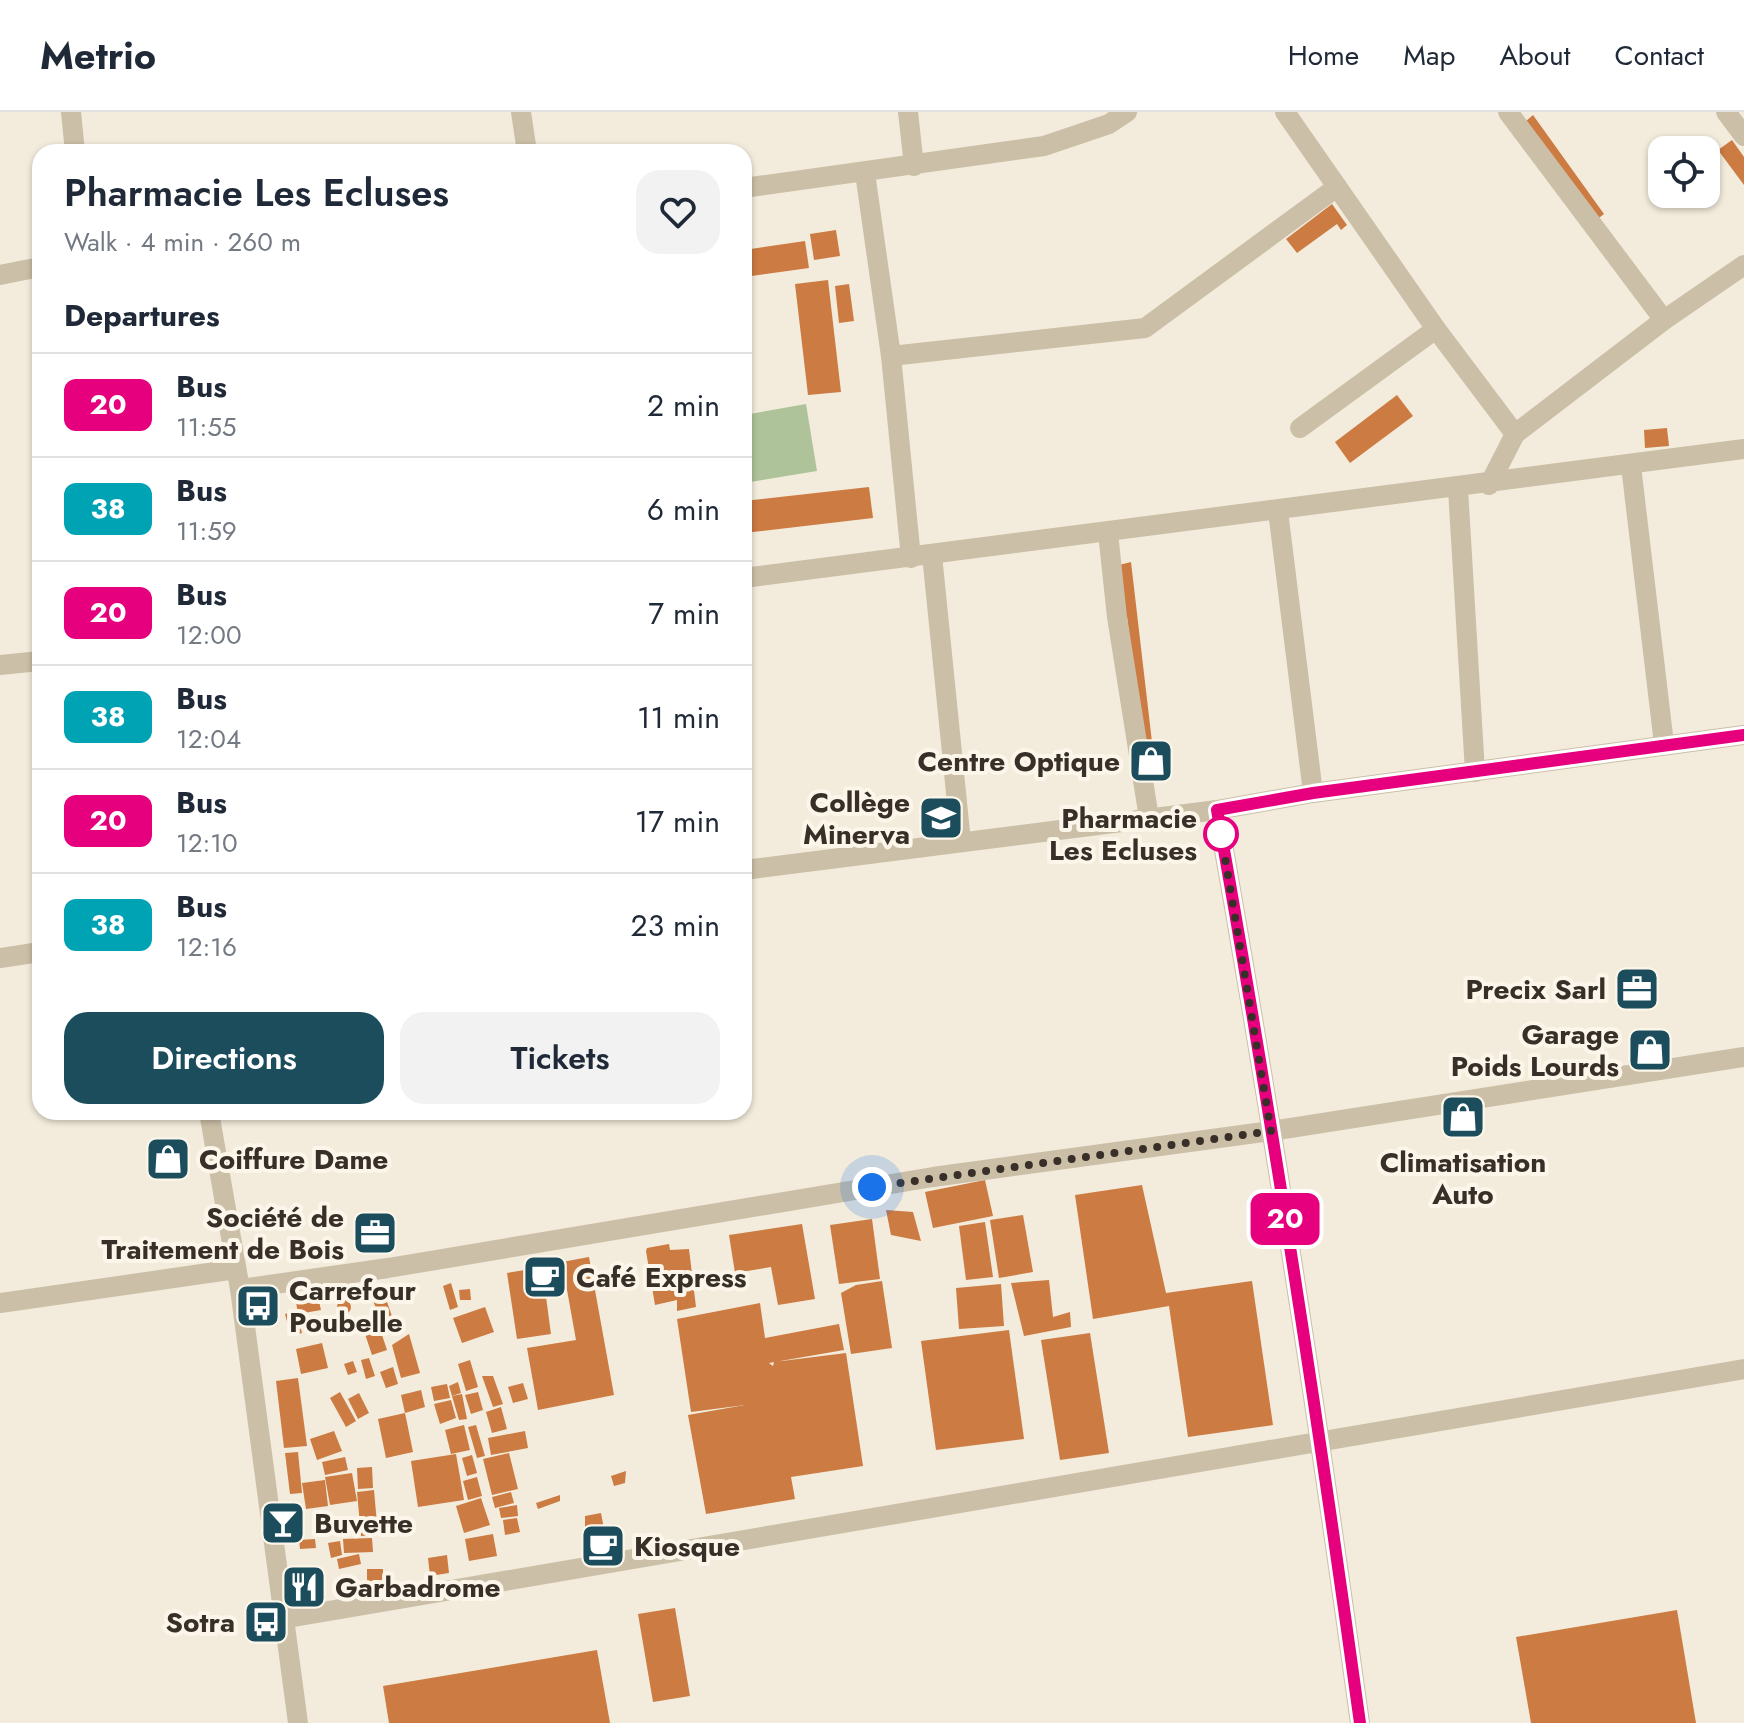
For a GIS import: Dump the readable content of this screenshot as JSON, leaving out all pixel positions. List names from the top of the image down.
{
  "places": {
    "shop": [
      "Centre Optique",
      "Garage Poids Lourds",
      "Climatisation Auto",
      "Coiffure Dame"
    ],
    "school or university": ["Collège Minerva"],
    "other": ["Pharmacie Les Ecluses"],
    "office": ["Precix Sarl", "Société de Traitement de Bois"],
    "cafe": ["Café Express", "Kiosque"],
    "bus stop": ["Carrefour Poubelle", "Sotra"],
    "bar": ["Buvette"],
    "restaurant": ["Garbadrome"]
  },
  "lines": ["bus line 20"],
  "page": {
    "header": "Metrio",
    "nav": [
      "Home",
      "Map",
      "About",
      "Contact"
    ],
    "on_map": "20",
    "heading": [
      ["Pharmacie Les Ecluses", "Walk · 4 min · 260 m"],
      "Departures"
    ],
    "list": [
      {
        "mark": "20",
        "name": "Bus",
        "note": "11:55",
        "value": "2 min"
      },
      {
        "mark": "38",
        "name": "Bus",
        "note": "11:59",
        "value": "6 min"
      },
      {
        "mark": "20",
        "name": "Bus",
        "note": "12:00",
        "value": "7 min"
      },
      {
        "mark": "38",
        "name": "Bus",
        "note": "12:04",
        "value": "11 min"
      },
      {
        "mark": "20",
        "name": "Bus",
        "note": "12:10",
        "value": "17 min"
      },
      {
        "mark": "38",
        "name": "Bus",
        "note": "12:16",
        "value": "23 min"
      }
    ],
    "buttons": ["Directions", "Tickets"]
  }
}
